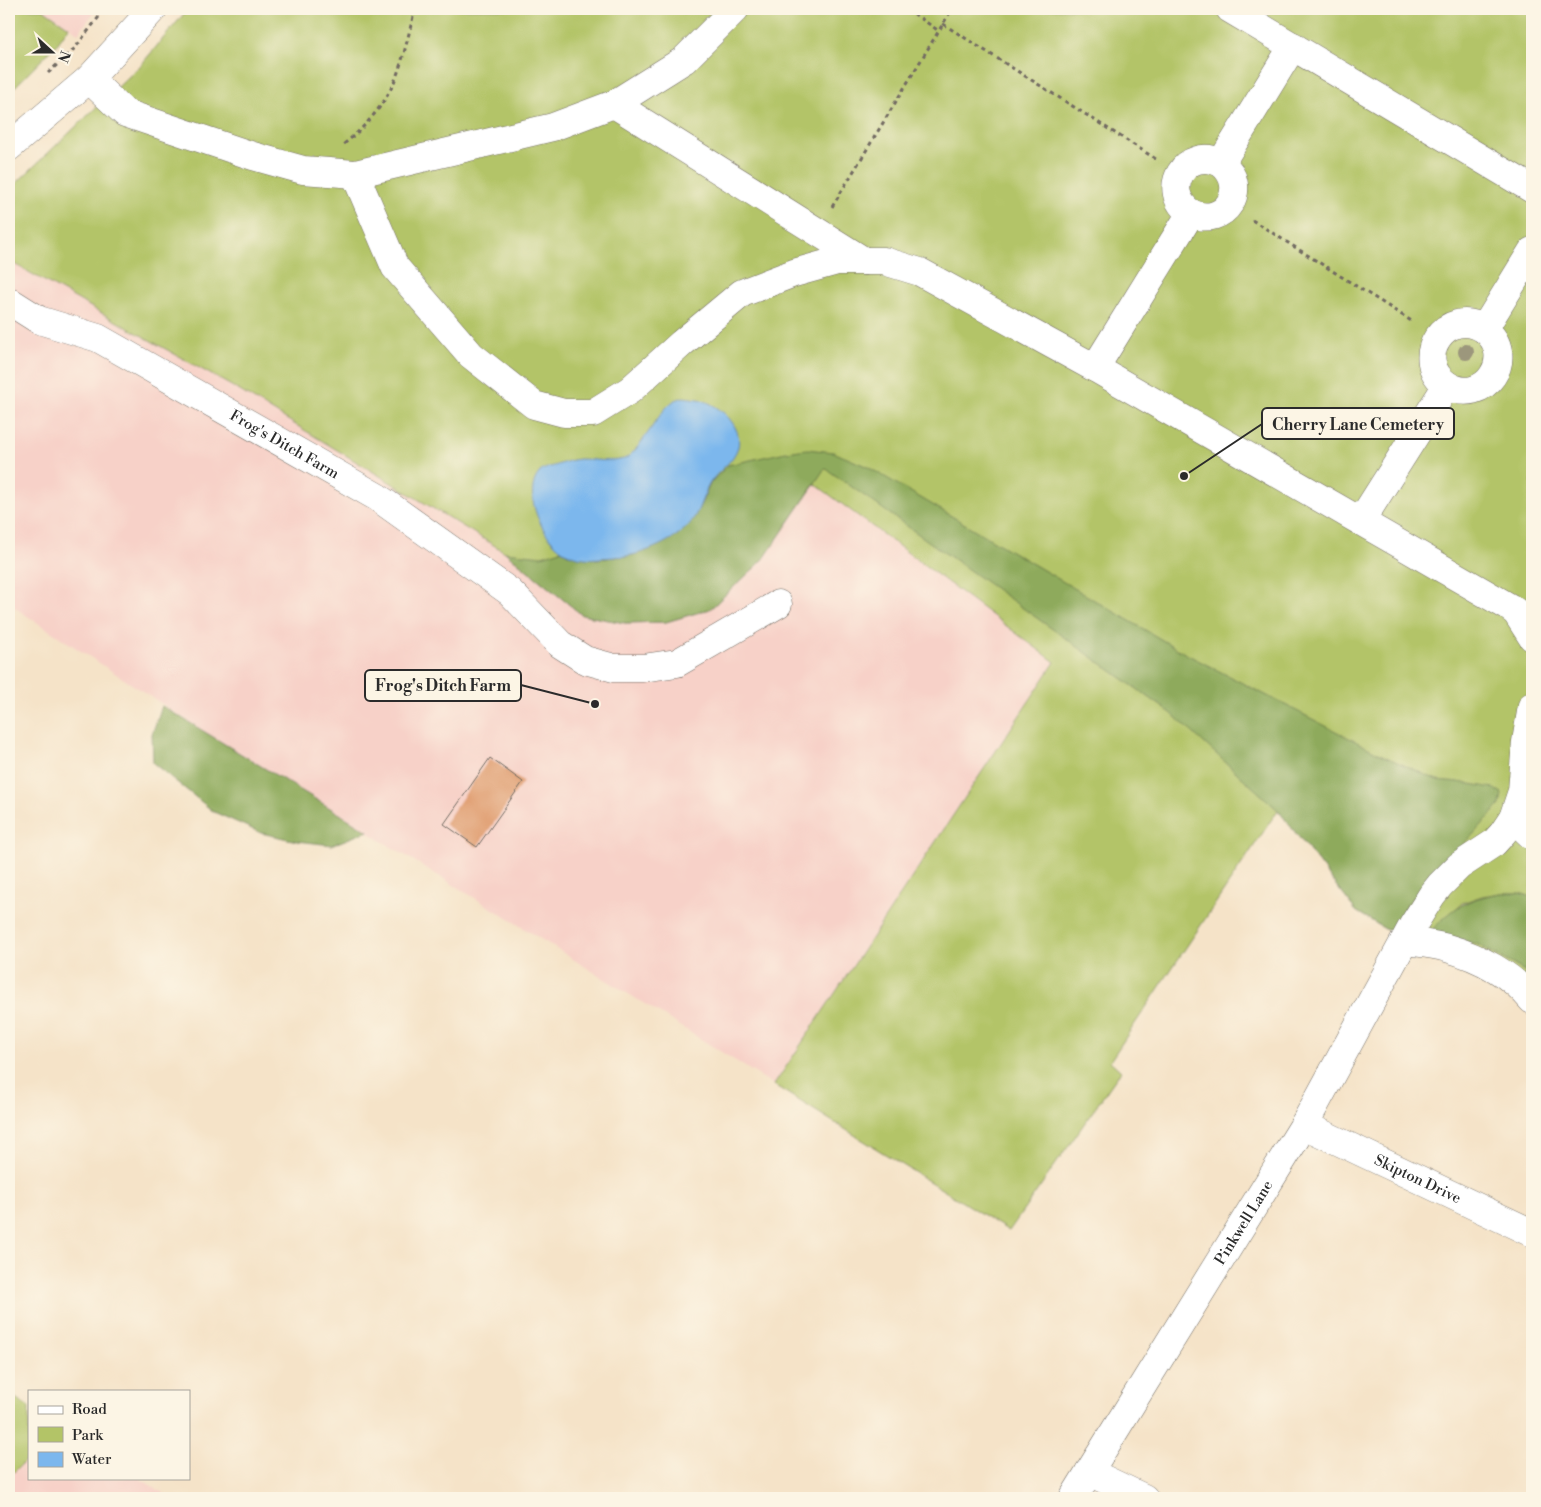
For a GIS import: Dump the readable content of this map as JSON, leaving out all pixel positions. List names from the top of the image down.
{
  "streets": {
    "street": ["Frog's Ditch Farm", "Skipton Drive", "Pinkwell Lane"]
  },
  "crossings": [
    ["Skipton Drive", "Pinkwell Lane"]
  ],
  "places": ["Cherry Lane Cemetery", "Frog's Ditch Farm"],
  "legend": ["Road", "Park", "Water"],
  "north": "right"
}
